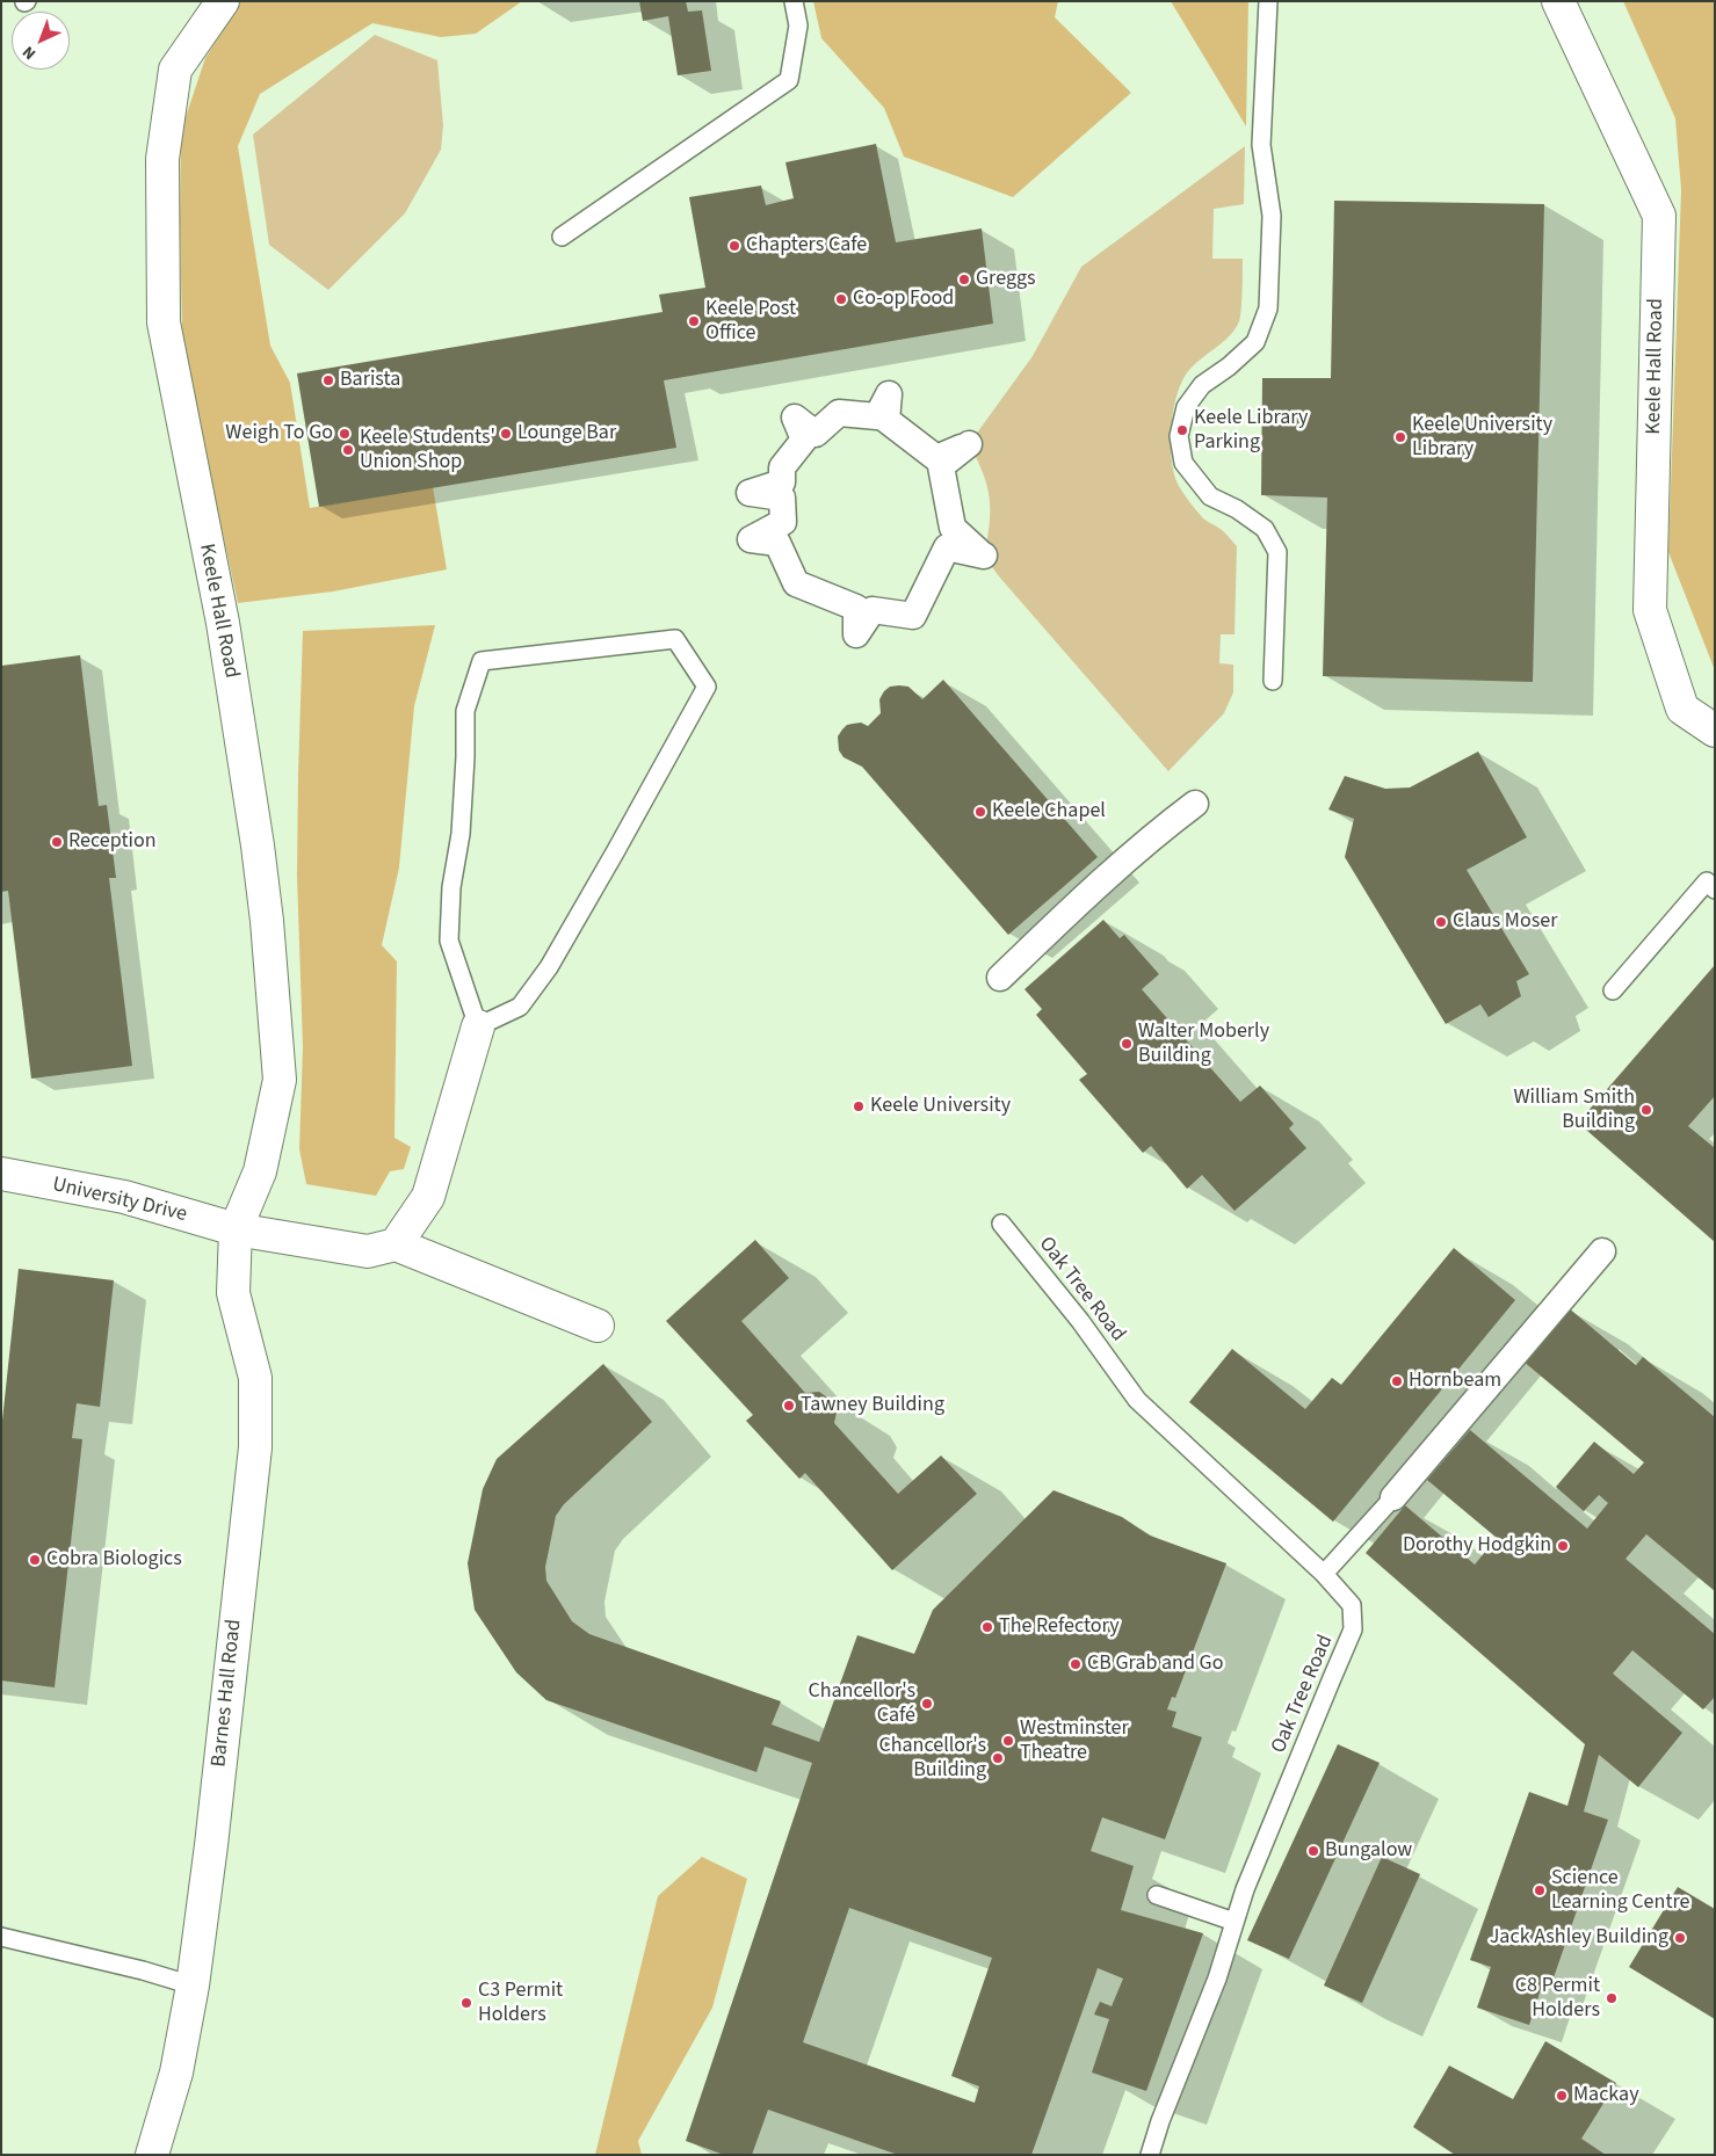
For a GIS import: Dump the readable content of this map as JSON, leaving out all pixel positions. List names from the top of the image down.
{
  "streets": {
    "street": ["Keele Hall Road", "University Drive", "Barnes Hall Road"],
    "lane": ["Oak Tree Road"]
  },
  "crossings": [
    ["Keele Hall Road", "University Drive"],
    ["Keele Hall Road", "Barnes Hall Road"],
    ["University Drive", "Barnes Hall Road"]
  ],
  "places": [
    "Chapters Cafe",
    "Greggs",
    "Co-op Food",
    "Keele Post Office",
    "Barista",
    "Keele Library Parking",
    "Weigh To Go",
    "Lounge Bar",
    "Keele University Library",
    "Keele Students' Union Shop",
    "Keele Chapel",
    "Reception",
    "Claus Moser",
    "Walter Moberly Building",
    "Keele University",
    "William Smith Building",
    "Hornbeam",
    "Tawney Building",
    "Dorothy Hodgkin",
    "Cobra Biologics",
    "The Refectory",
    "CB Grab and Go",
    "Chancellor's Café",
    "Westminster Theatre",
    "Chancellor's Building",
    "Bungalow",
    "Science Learning Centre",
    "Jack Ashley Building",
    "C8 Permit Holders",
    "C3 Permit Holders",
    "Mackay"
  ],
  "north": "bottom left"
}
